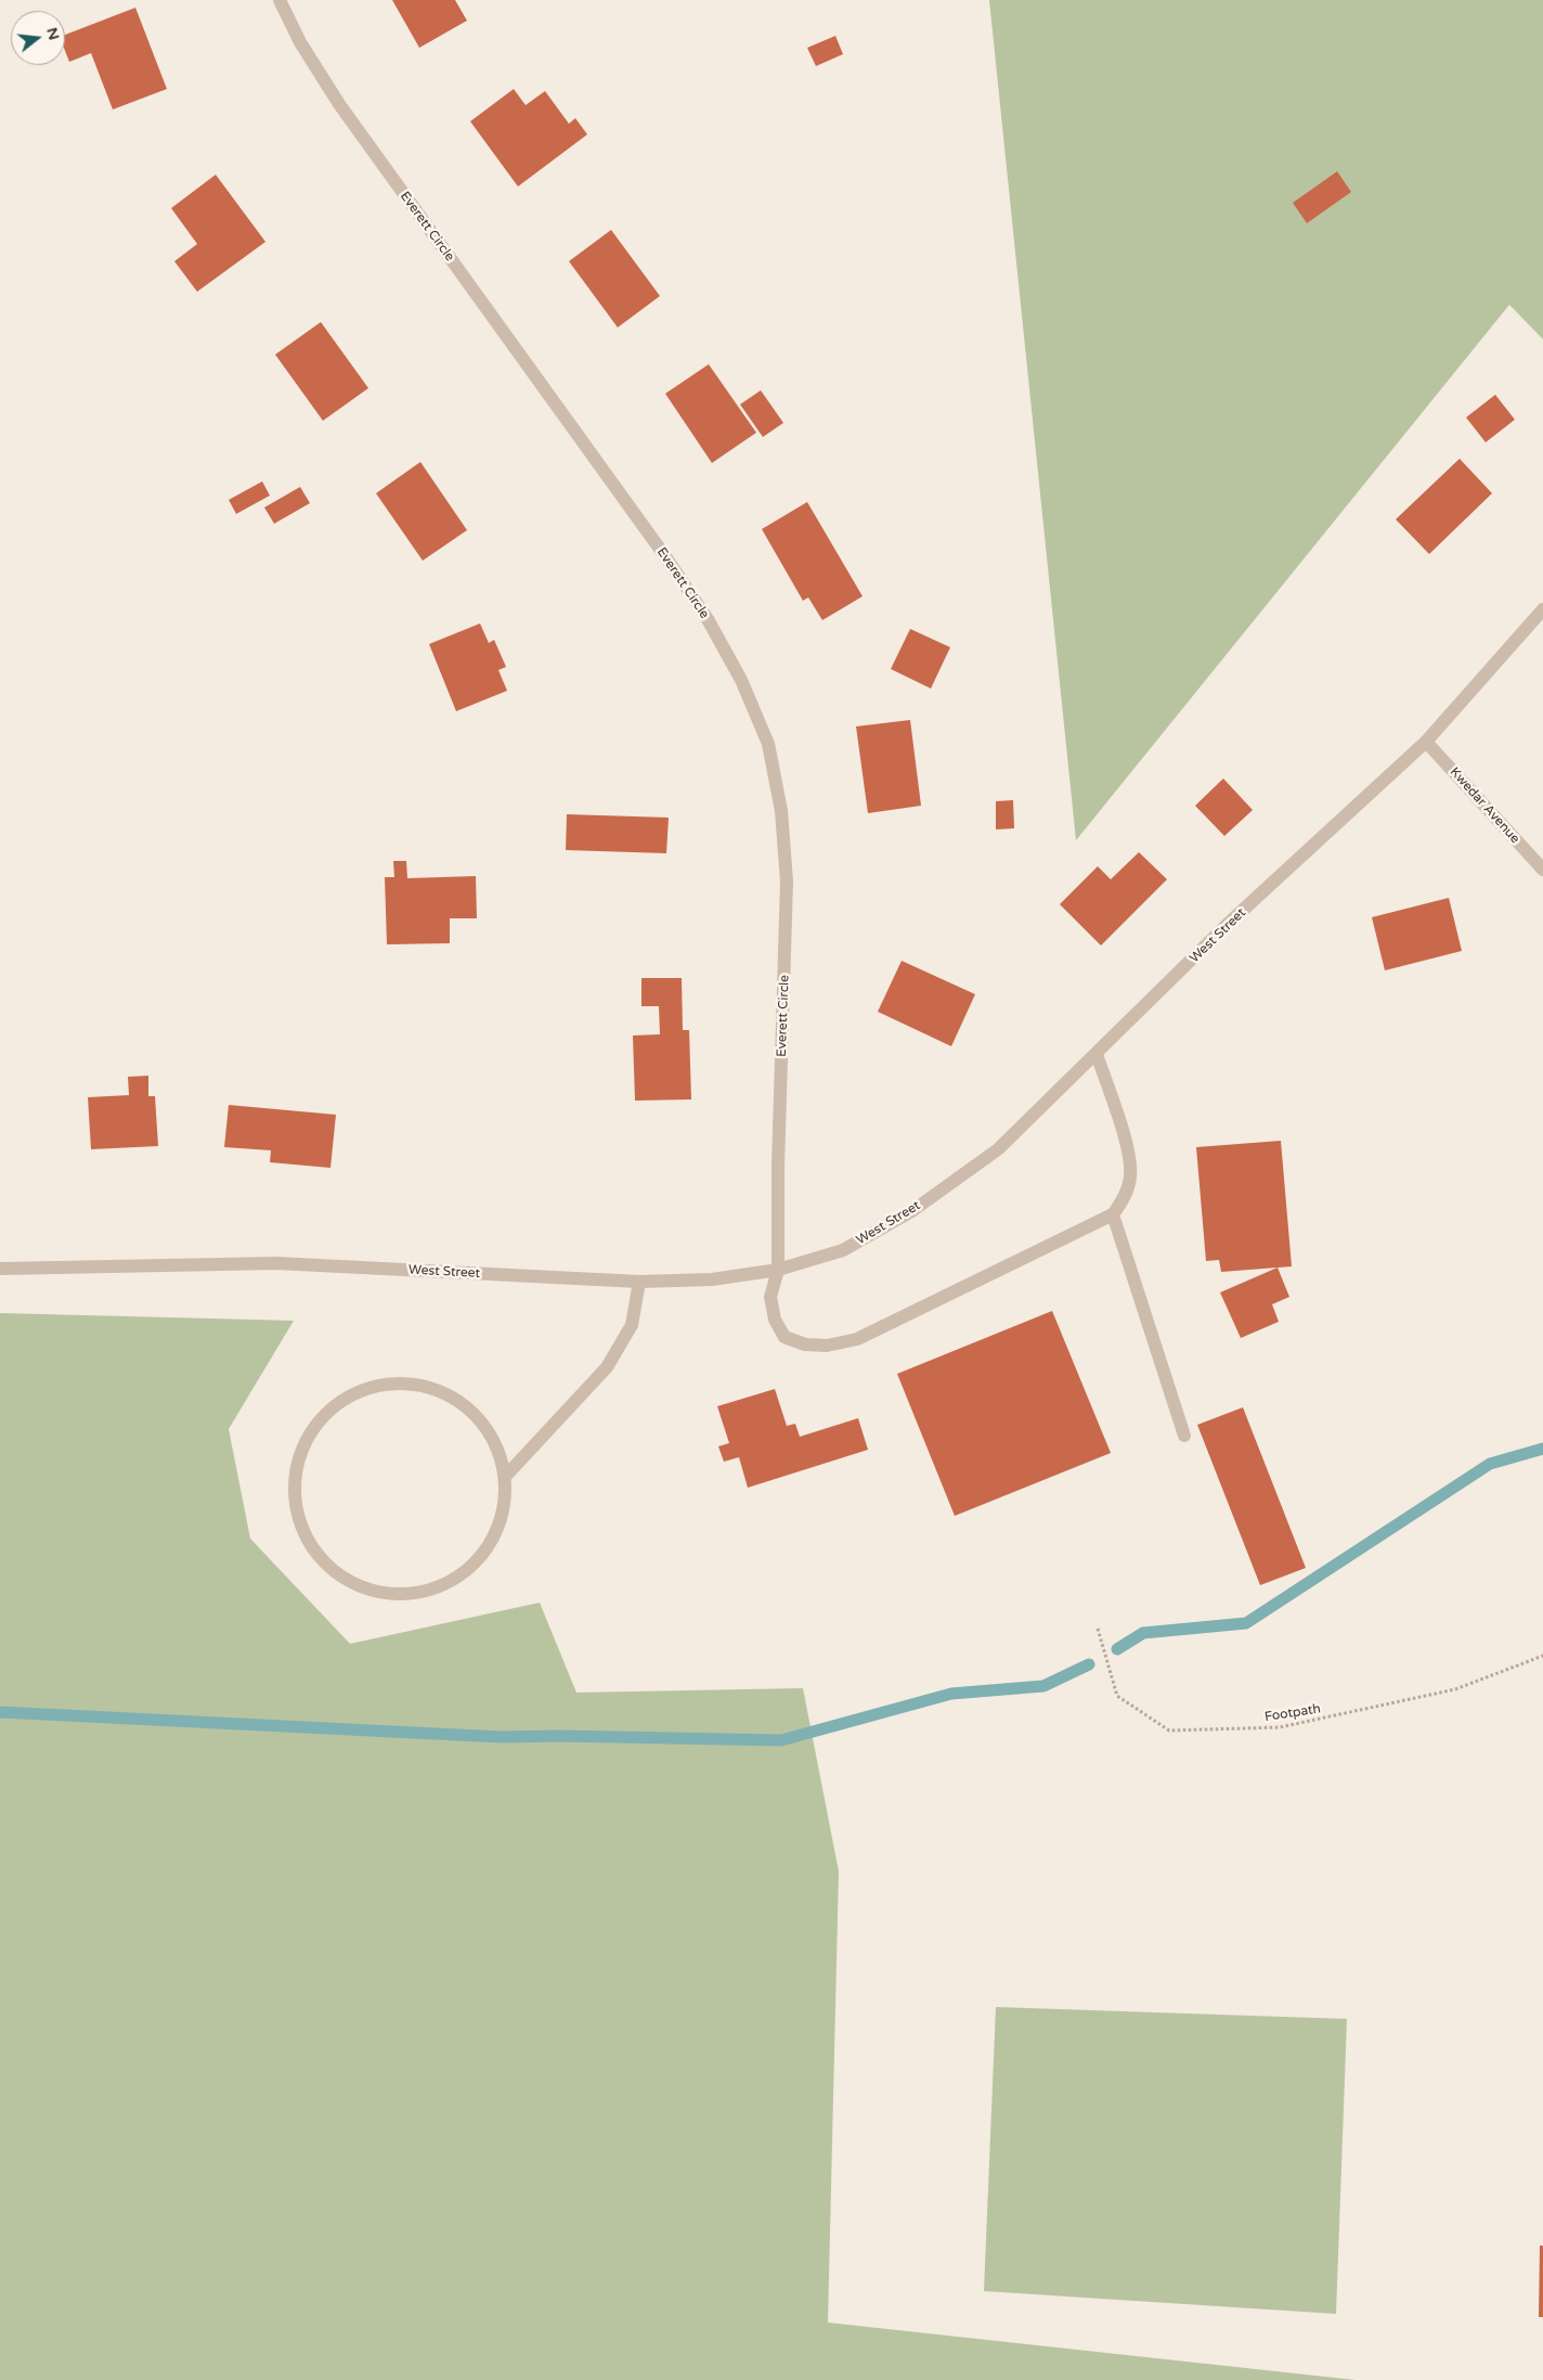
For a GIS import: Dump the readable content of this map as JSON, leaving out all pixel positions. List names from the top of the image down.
{
  "streets": {
    "street": ["Everett Circle", "Kwedar Avenue", "West Street"],
    "path": ["Footpath"]
  },
  "crossings": [
    ["Everett Circle", "West Street"],
    ["Kwedar Avenue", "West Street"]
  ],
  "north": "right"
}
